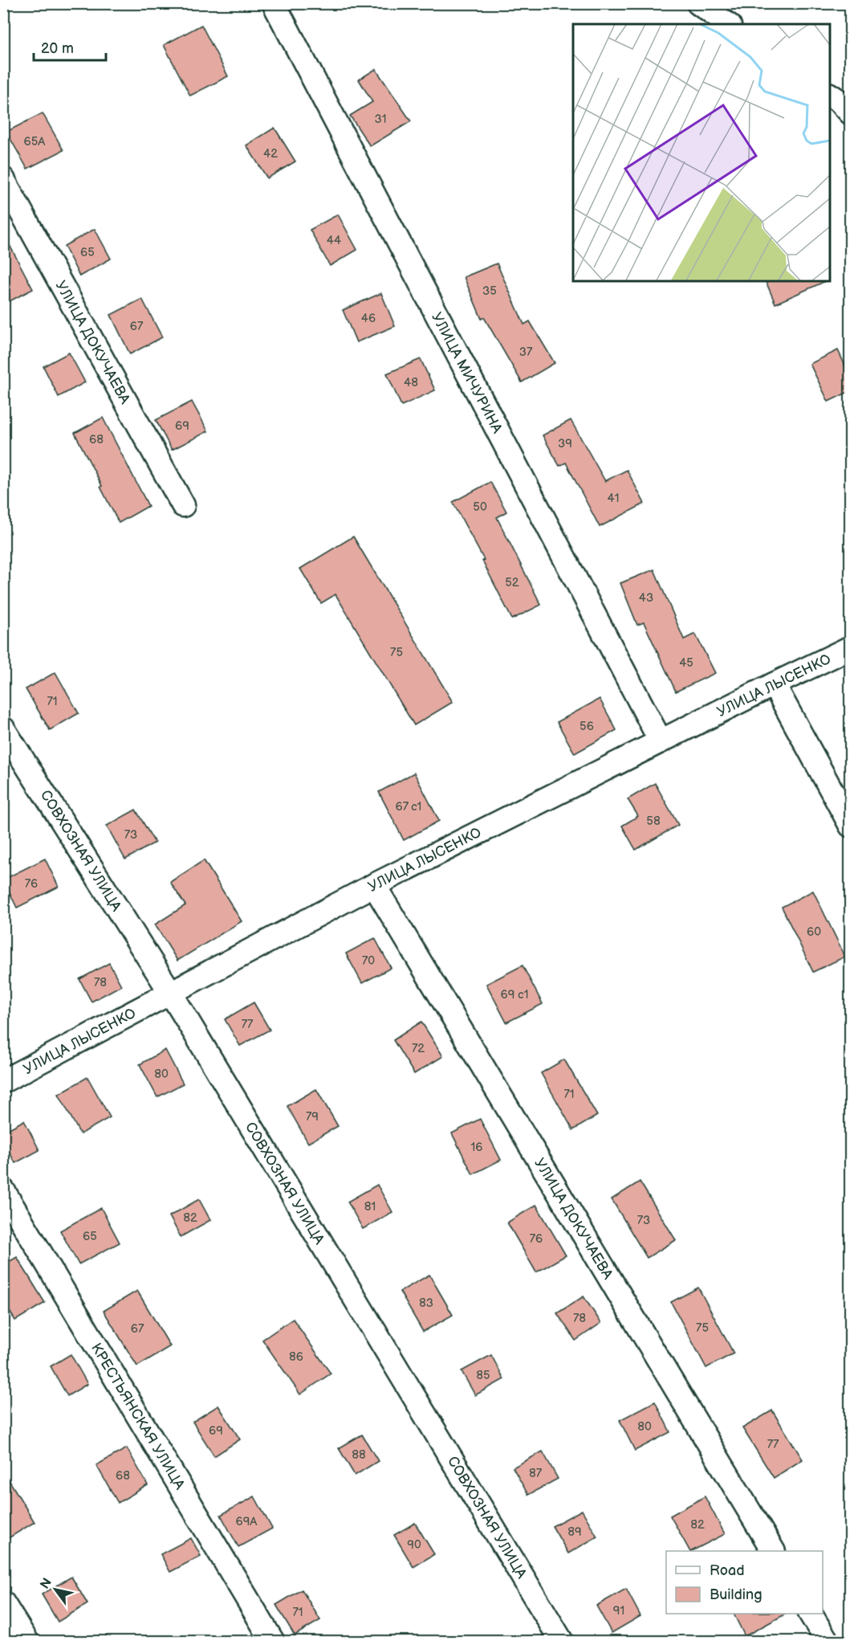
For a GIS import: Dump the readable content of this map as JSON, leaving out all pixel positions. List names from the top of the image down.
{
  "streets": {
    "street": [
      "УЛИЦА ДОКУЧАЕВА",
      "УЛИЦА МИЧУРИНА",
      "УЛИЦА ЛЫСЕНКО",
      "СОВХОЗНАЯ УЛИЦА",
      "КРЕСТЬЯНСКАЯ УЛИЦА"
    ]
  },
  "crossings": [
    ["УЛИЦА ДОКУЧАЕВА", "УЛИЦА ЛЫСЕНКО"],
    ["УЛИЦА МИЧУРИНА", "УЛИЦА ЛЫСЕНКО"],
    ["УЛИЦА ЛЫСЕНКО", "СОВХОЗНАЯ УЛИЦА"]
  ],
  "house_numbers": [
    "31",
    "65А",
    "42",
    "44",
    "65",
    "35",
    "46",
    "67",
    "37",
    "48",
    "69",
    "68",
    "39",
    "41",
    "50",
    "52",
    "43",
    "75",
    "45",
    "71",
    "56",
    "67 с1",
    "58",
    "73",
    "76",
    "60",
    "70",
    "78",
    "69 с1",
    "77",
    "72",
    "80",
    "71",
    "79",
    "16",
    "81",
    "82",
    "73",
    "65",
    "76",
    "83",
    "78",
    "75",
    "67",
    "86",
    "85",
    "80",
    "69",
    "77",
    "88",
    "87",
    "68",
    "69А",
    "82",
    "89",
    "90",
    "91",
    "71"
  ],
  "legend": ["Road", "Building"],
  "scale_bar": "20 m",
  "north": "top left"
}
